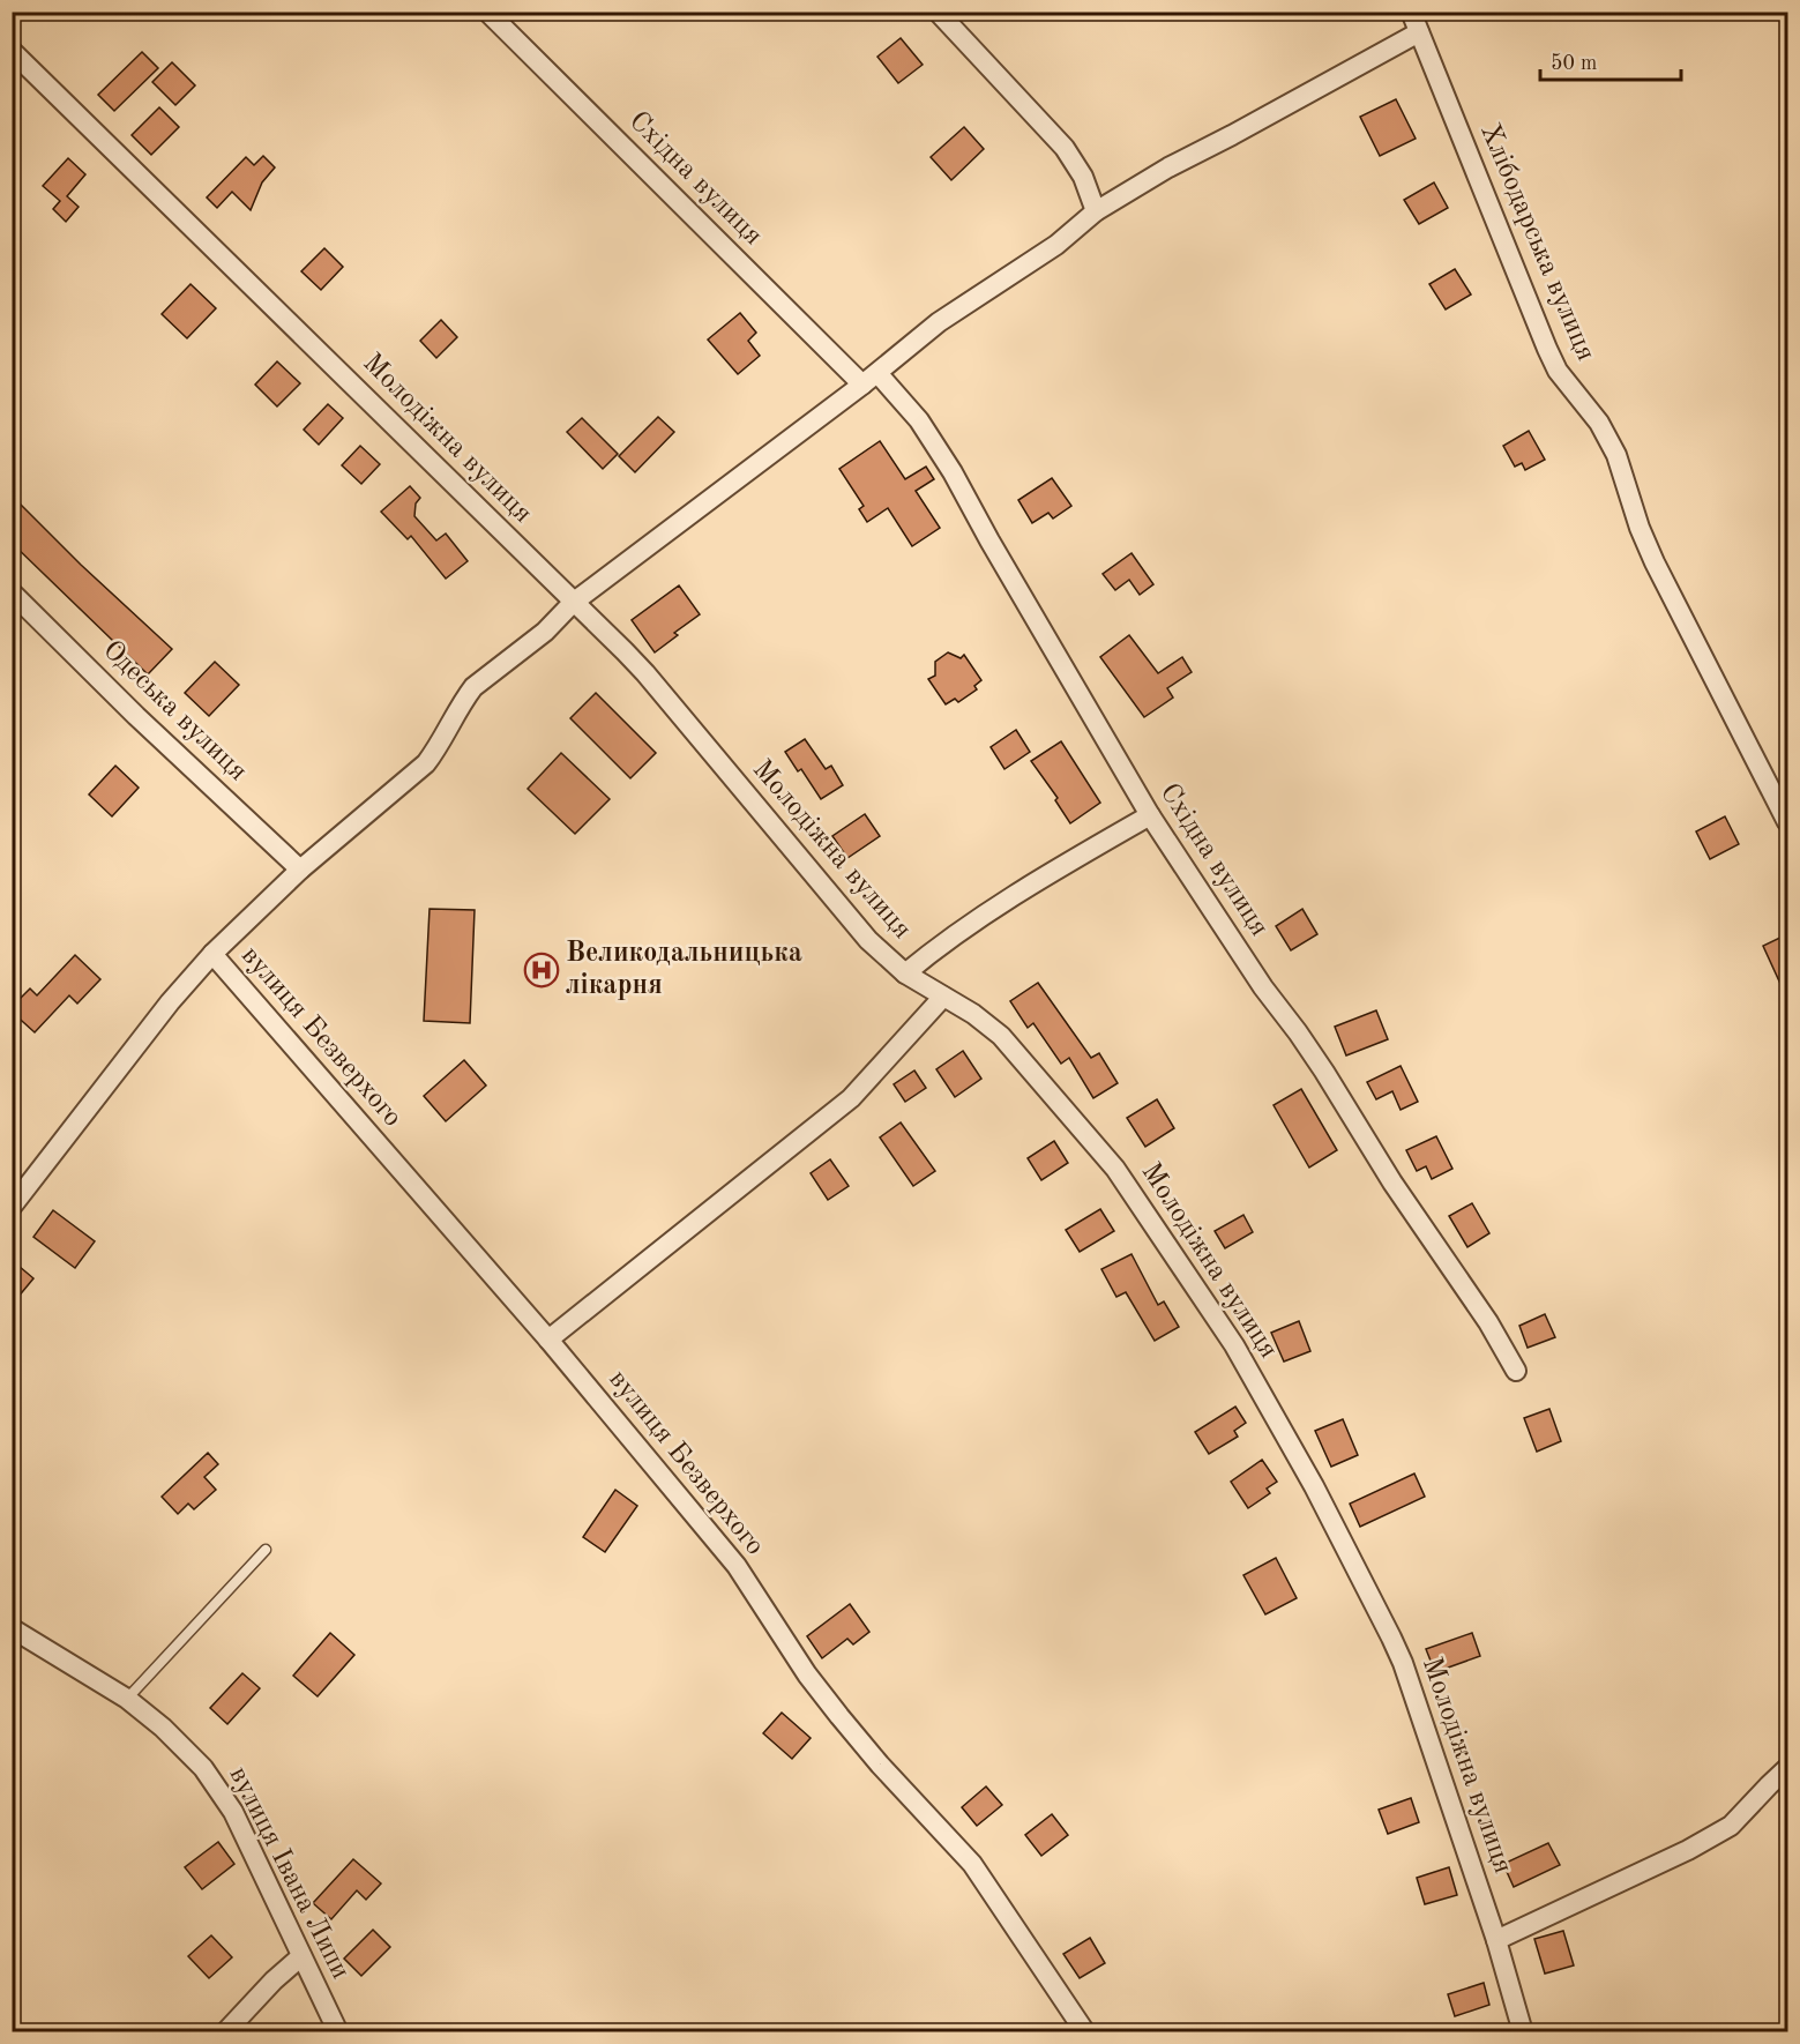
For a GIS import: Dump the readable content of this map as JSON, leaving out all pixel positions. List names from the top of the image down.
{
  "streets": {
    "street": [
      "Східна вулиця",
      "Хлібодарська вулиця",
      "Молодіжна вулиця",
      "Одеська вулиця",
      "вулиця Безверхого",
      "вулиця Івана Липи"
    ]
  },
  "places": {
    "hospital": ["Великодальницька лікарня"]
  },
  "scale_bar": "50 m"
}
